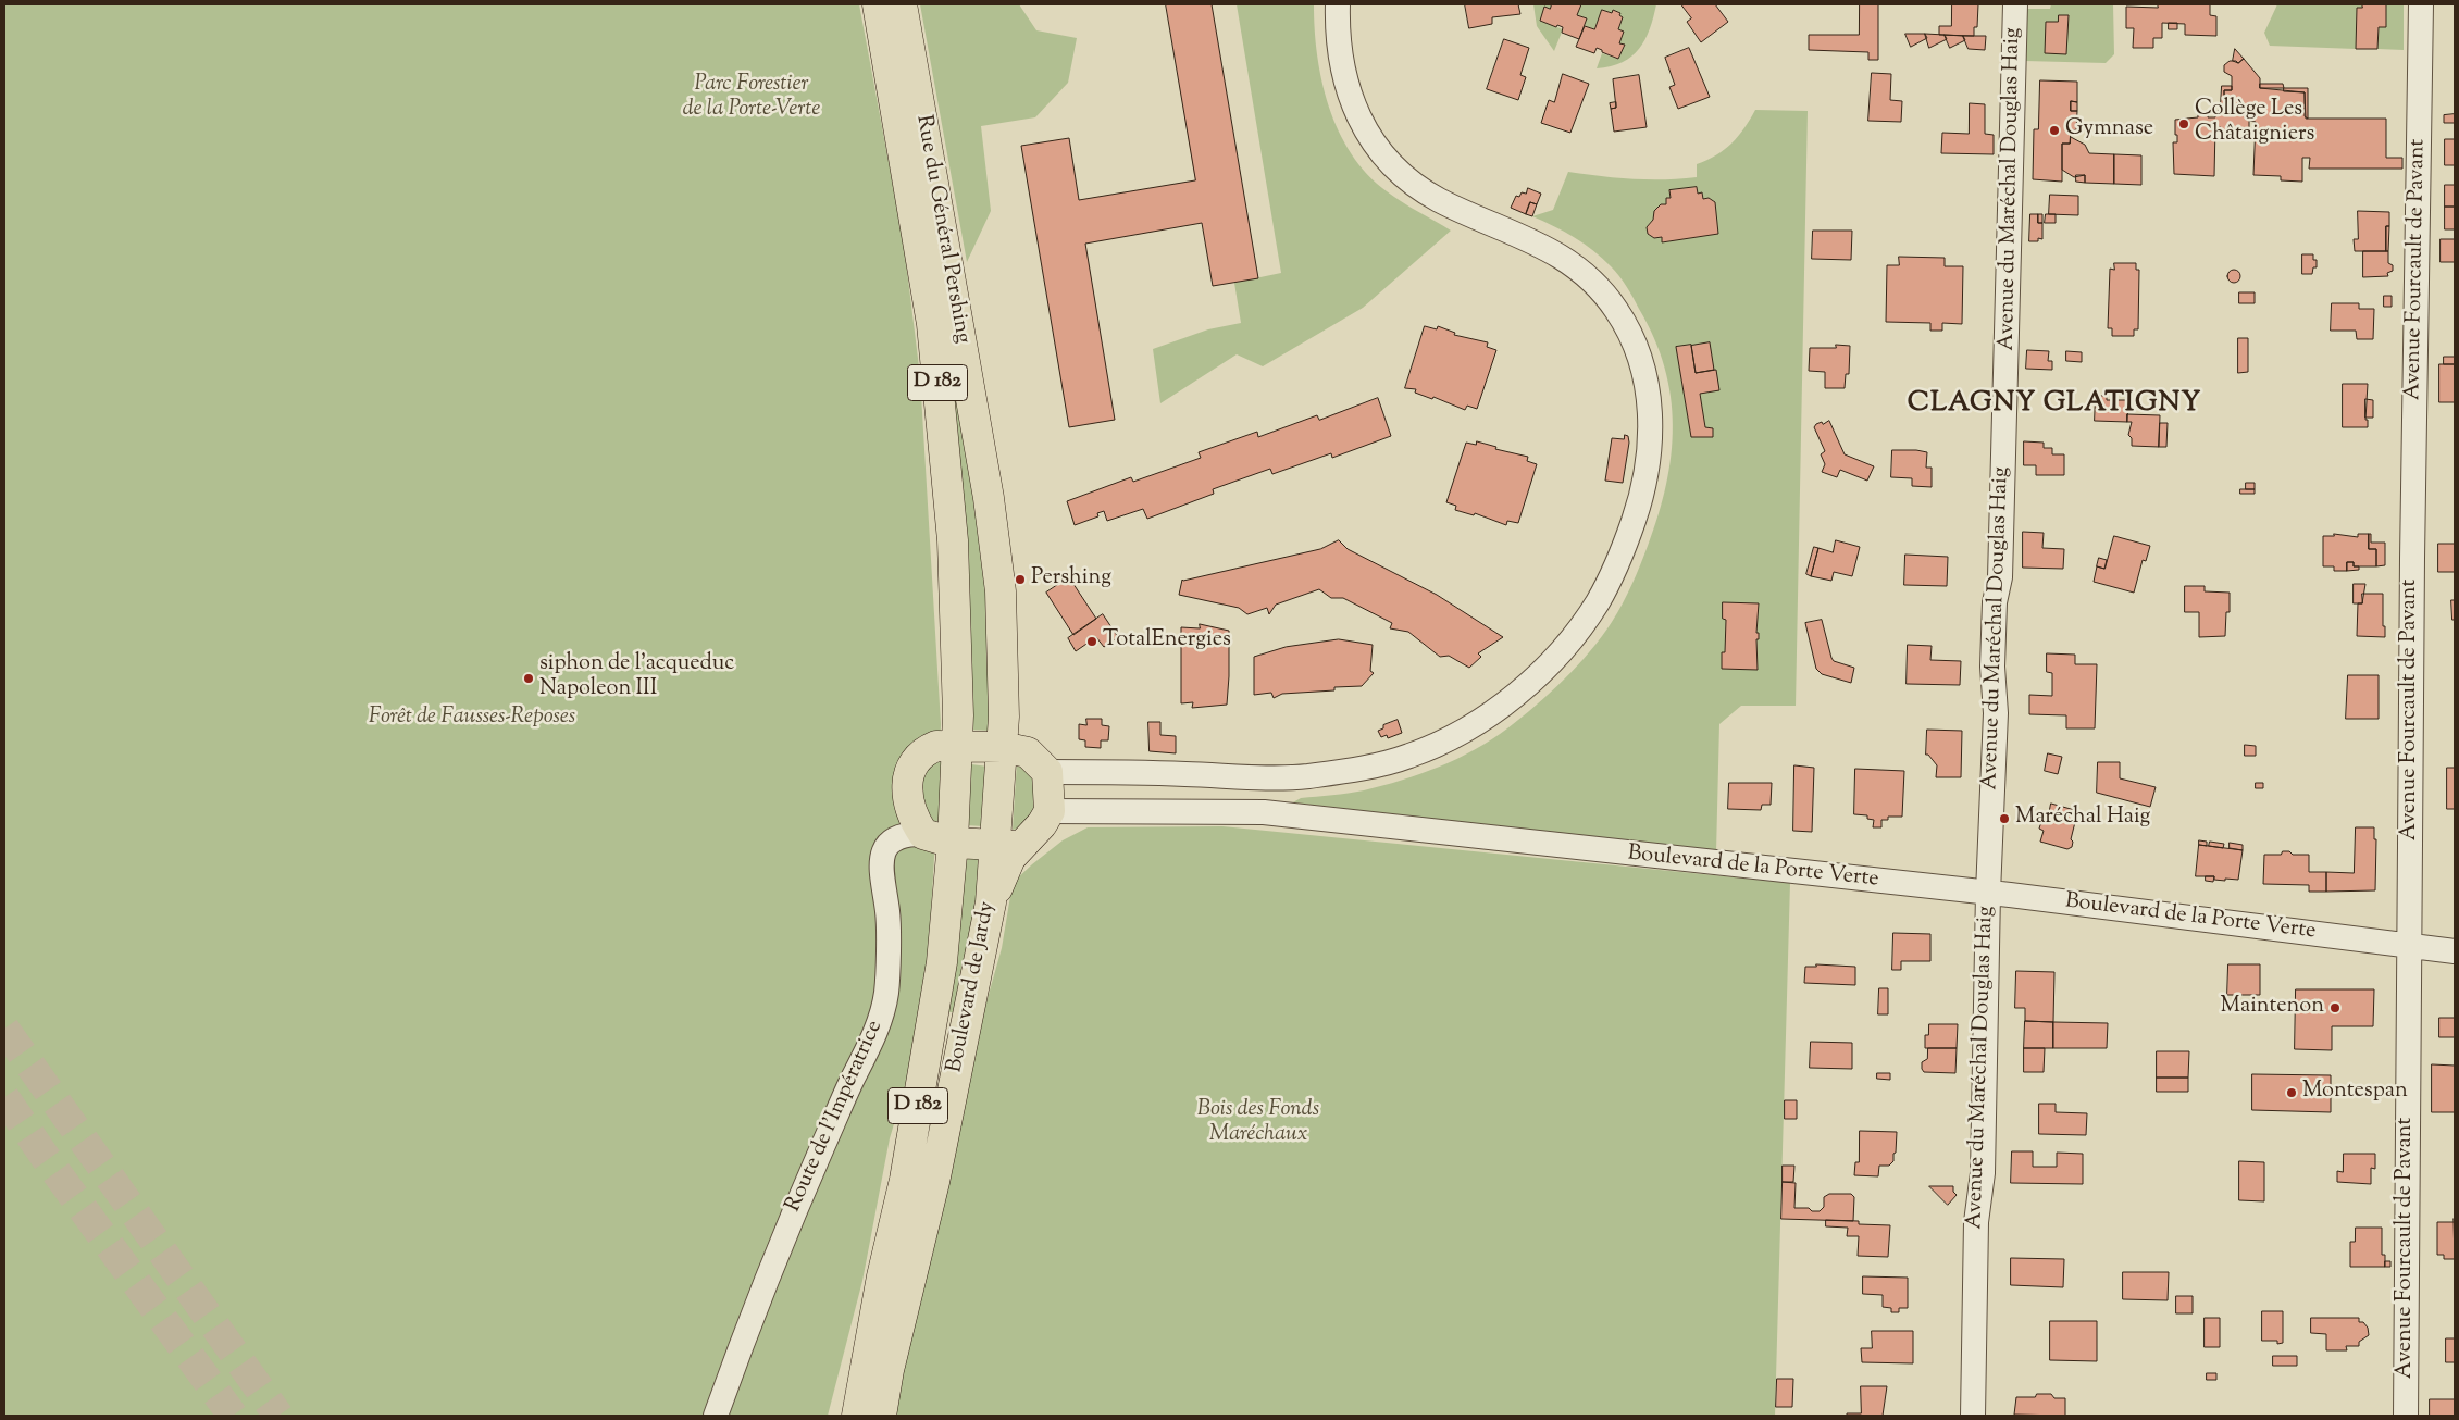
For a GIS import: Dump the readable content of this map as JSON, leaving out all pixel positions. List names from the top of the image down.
{
  "streets": {
    "main road": ["Rue du Général Pershing", "D 182", "Boulevard de Jardy"],
    "street": [
      "Avenue du Maréchal Douglas Haig",
      "Avenue Fourcault de Pavant",
      "Boulevard de la Porte Verte",
      "Route de l'Impératrice"
    ]
  },
  "crossings": [
    ["Avenue du Maréchal Douglas Haig", "Boulevard de la Porte Verte"],
    ["Rue du Général Pershing", "D 182"],
    ["Rue du Général Pershing", "Boulevard de Jardy"],
    ["Avenue Fourcault de Pavant", "Boulevard de la Porte Verte"],
    ["D 182", "Boulevard de Jardy"]
  ],
  "districts": ["CLAGNY GLATIGNY"],
  "parks": ["Parc Forestier de la Porte-Verte", "Forêt de Fausses-Reposes", "Bois des Fonds Maréchaux"],
  "places": [
    "Collège Les Châtaigniers",
    "Gymnase",
    "Pershing",
    "TotalEnergies",
    "siphon de l'acqueduc Napoleon III",
    "Maréchal Haig",
    "Maintenon",
    "Montespan"
  ]
}
